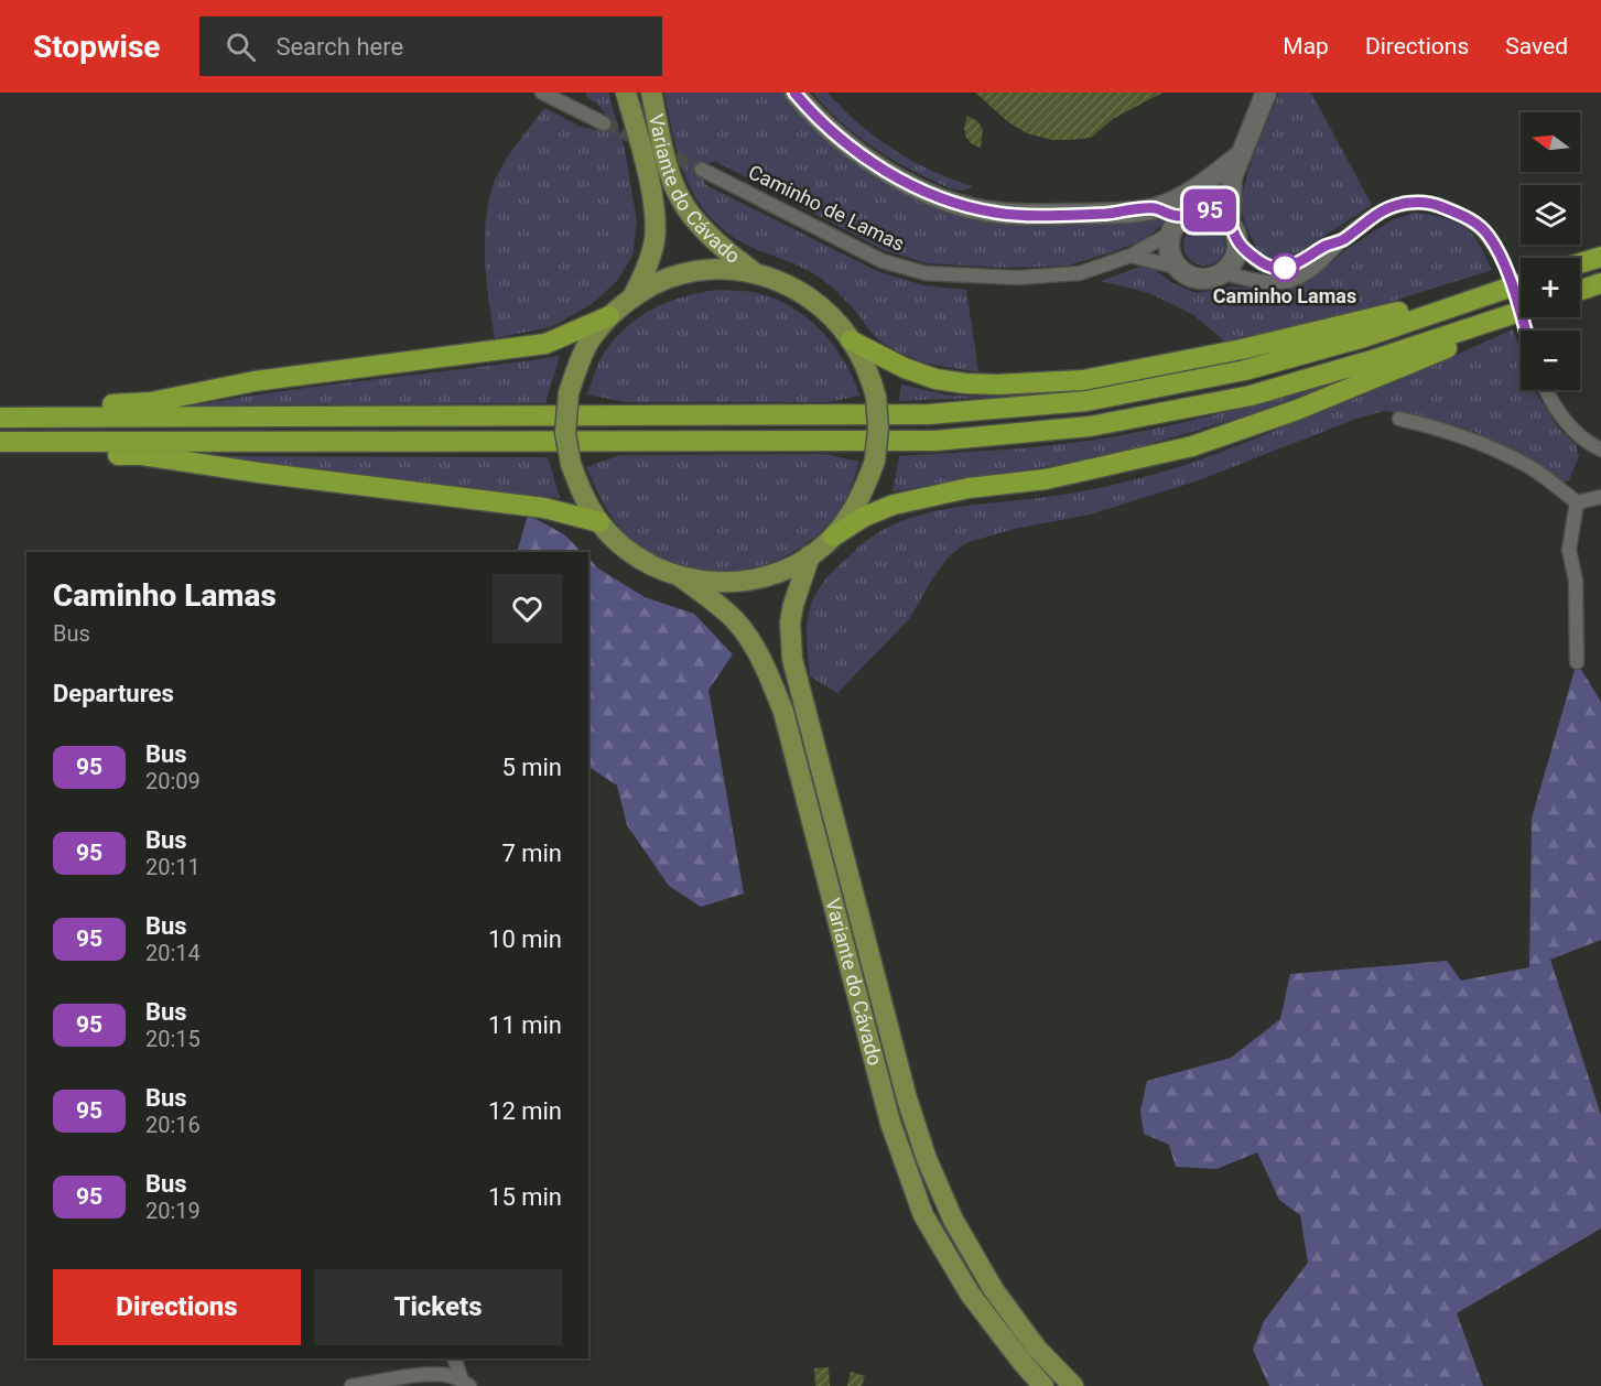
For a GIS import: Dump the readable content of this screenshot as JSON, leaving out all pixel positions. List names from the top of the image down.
{
  "streets": {
    "main road": ["Variante do Cávado"],
    "street": ["Caminho de Lamas"]
  },
  "places": ["Caminho Lamas"],
  "lines": ["bus line 95"],
  "north": "left",
  "page": {
    "header": "Stopwise",
    "search": "Search here",
    "nav": ["Map", "Directions", "Saved"],
    "on_map": "95",
    "map_buttons": ["+", "−"],
    "heading": [
      ["Caminho Lamas", "Bus"],
      "Departures"
    ],
    "list": [
      {
        "mark": "95",
        "name": "Bus",
        "note": "20:09",
        "value": "5 min"
      },
      {
        "mark": "95",
        "name": "Bus",
        "note": "20:11",
        "value": "7 min"
      },
      {
        "mark": "95",
        "name": "Bus",
        "note": "20:14",
        "value": "10 min"
      },
      {
        "mark": "95",
        "name": "Bus",
        "note": "20:15",
        "value": "11 min"
      },
      {
        "mark": "95",
        "name": "Bus",
        "note": "20:16",
        "value": "12 min"
      },
      {
        "mark": "95",
        "name": "Bus",
        "note": "20:19",
        "value": "15 min"
      }
    ],
    "buttons": ["Directions", "Tickets"]
  }
}
